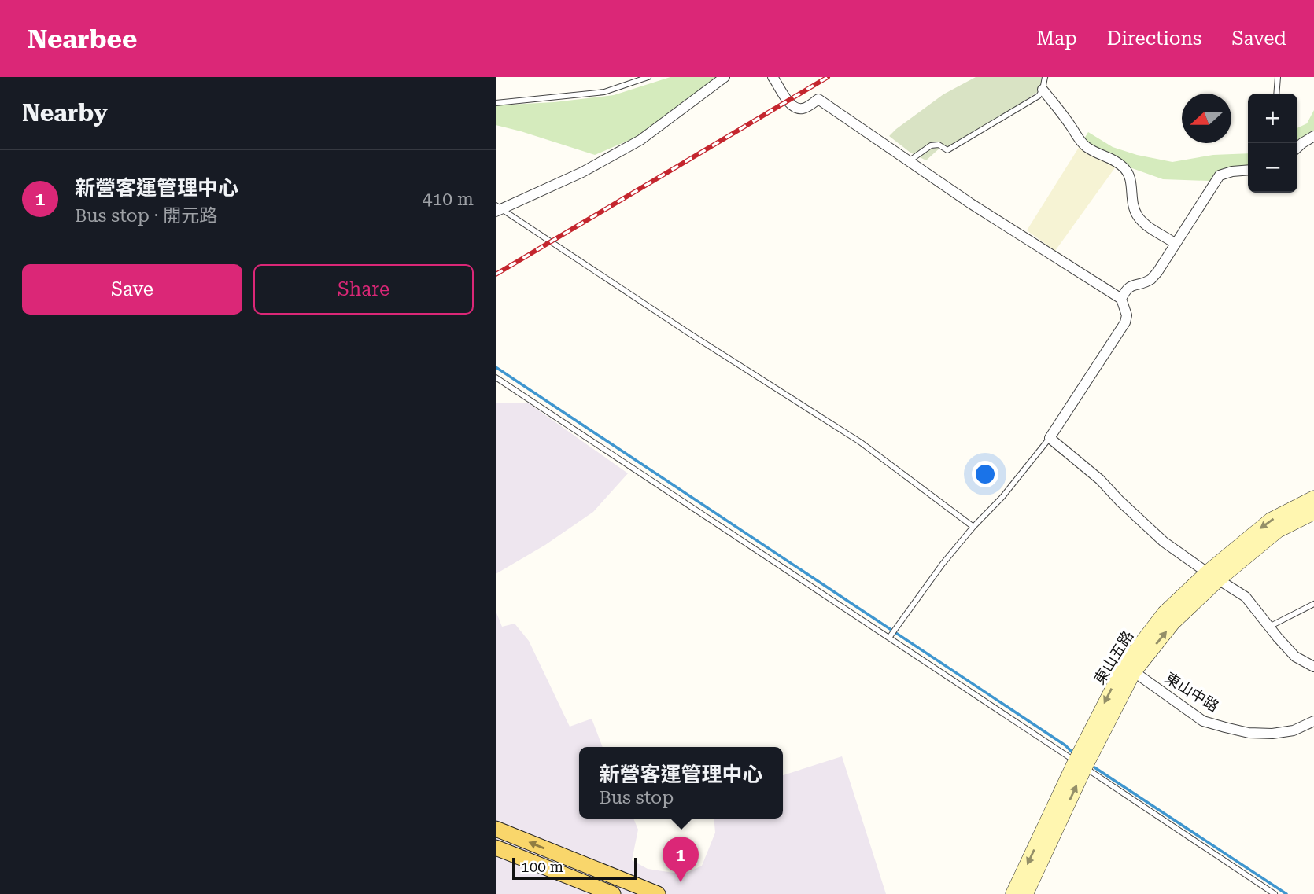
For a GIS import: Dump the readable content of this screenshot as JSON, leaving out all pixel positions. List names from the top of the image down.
{
  "streets": {
    "street": ["東山五路", "東山中路"]
  },
  "crossings": [
    ["東山五路", "東山中路"]
  ],
  "scale_bar": "100 m",
  "north": "left",
  "page": {
    "header": "Nearbee",
    "nav": ["Map", "Directions", "Saved"],
    "heading": "Nearby",
    "map_buttons": ["+", "−"],
    "list": [
      {
        "mark": "1",
        "name": "新營客運管理中心",
        "note": "Bus stop · 開元路",
        "value": "410 m"
      }
    ],
    "buttons": ["Save", "Share"],
    "popup": ["新營客運管理中心", "Bus stop"],
    "pins": "1",
    "scale": "100 m"
  }
}
